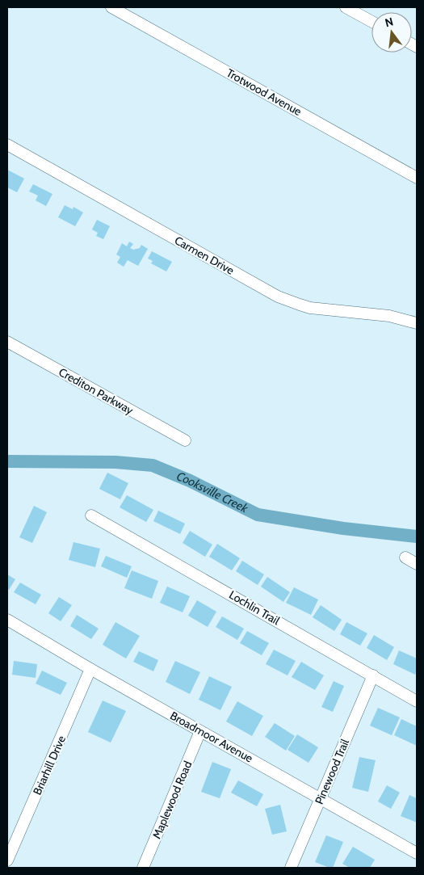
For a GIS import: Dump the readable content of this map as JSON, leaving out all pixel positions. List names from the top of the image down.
{
  "streets": {
    "street": [
      "Trotwood Avenue",
      "Carmen Drive",
      "Crediton Parkway",
      "Lochlin Trail",
      "Broadmoor Avenue",
      "Briarhill Drive",
      "Pinewood Trail",
      "Maplewood Road"
    ]
  },
  "crossings": [
    ["Lochlin Trail", "Pinewood Trail"],
    ["Broadmoor Avenue", "Briarhill Drive"],
    ["Broadmoor Avenue", "Pinewood Trail"],
    ["Broadmoor Avenue", "Maplewood Road"]
  ],
  "water": ["Cooksville Creek"],
  "north": "top"
}
